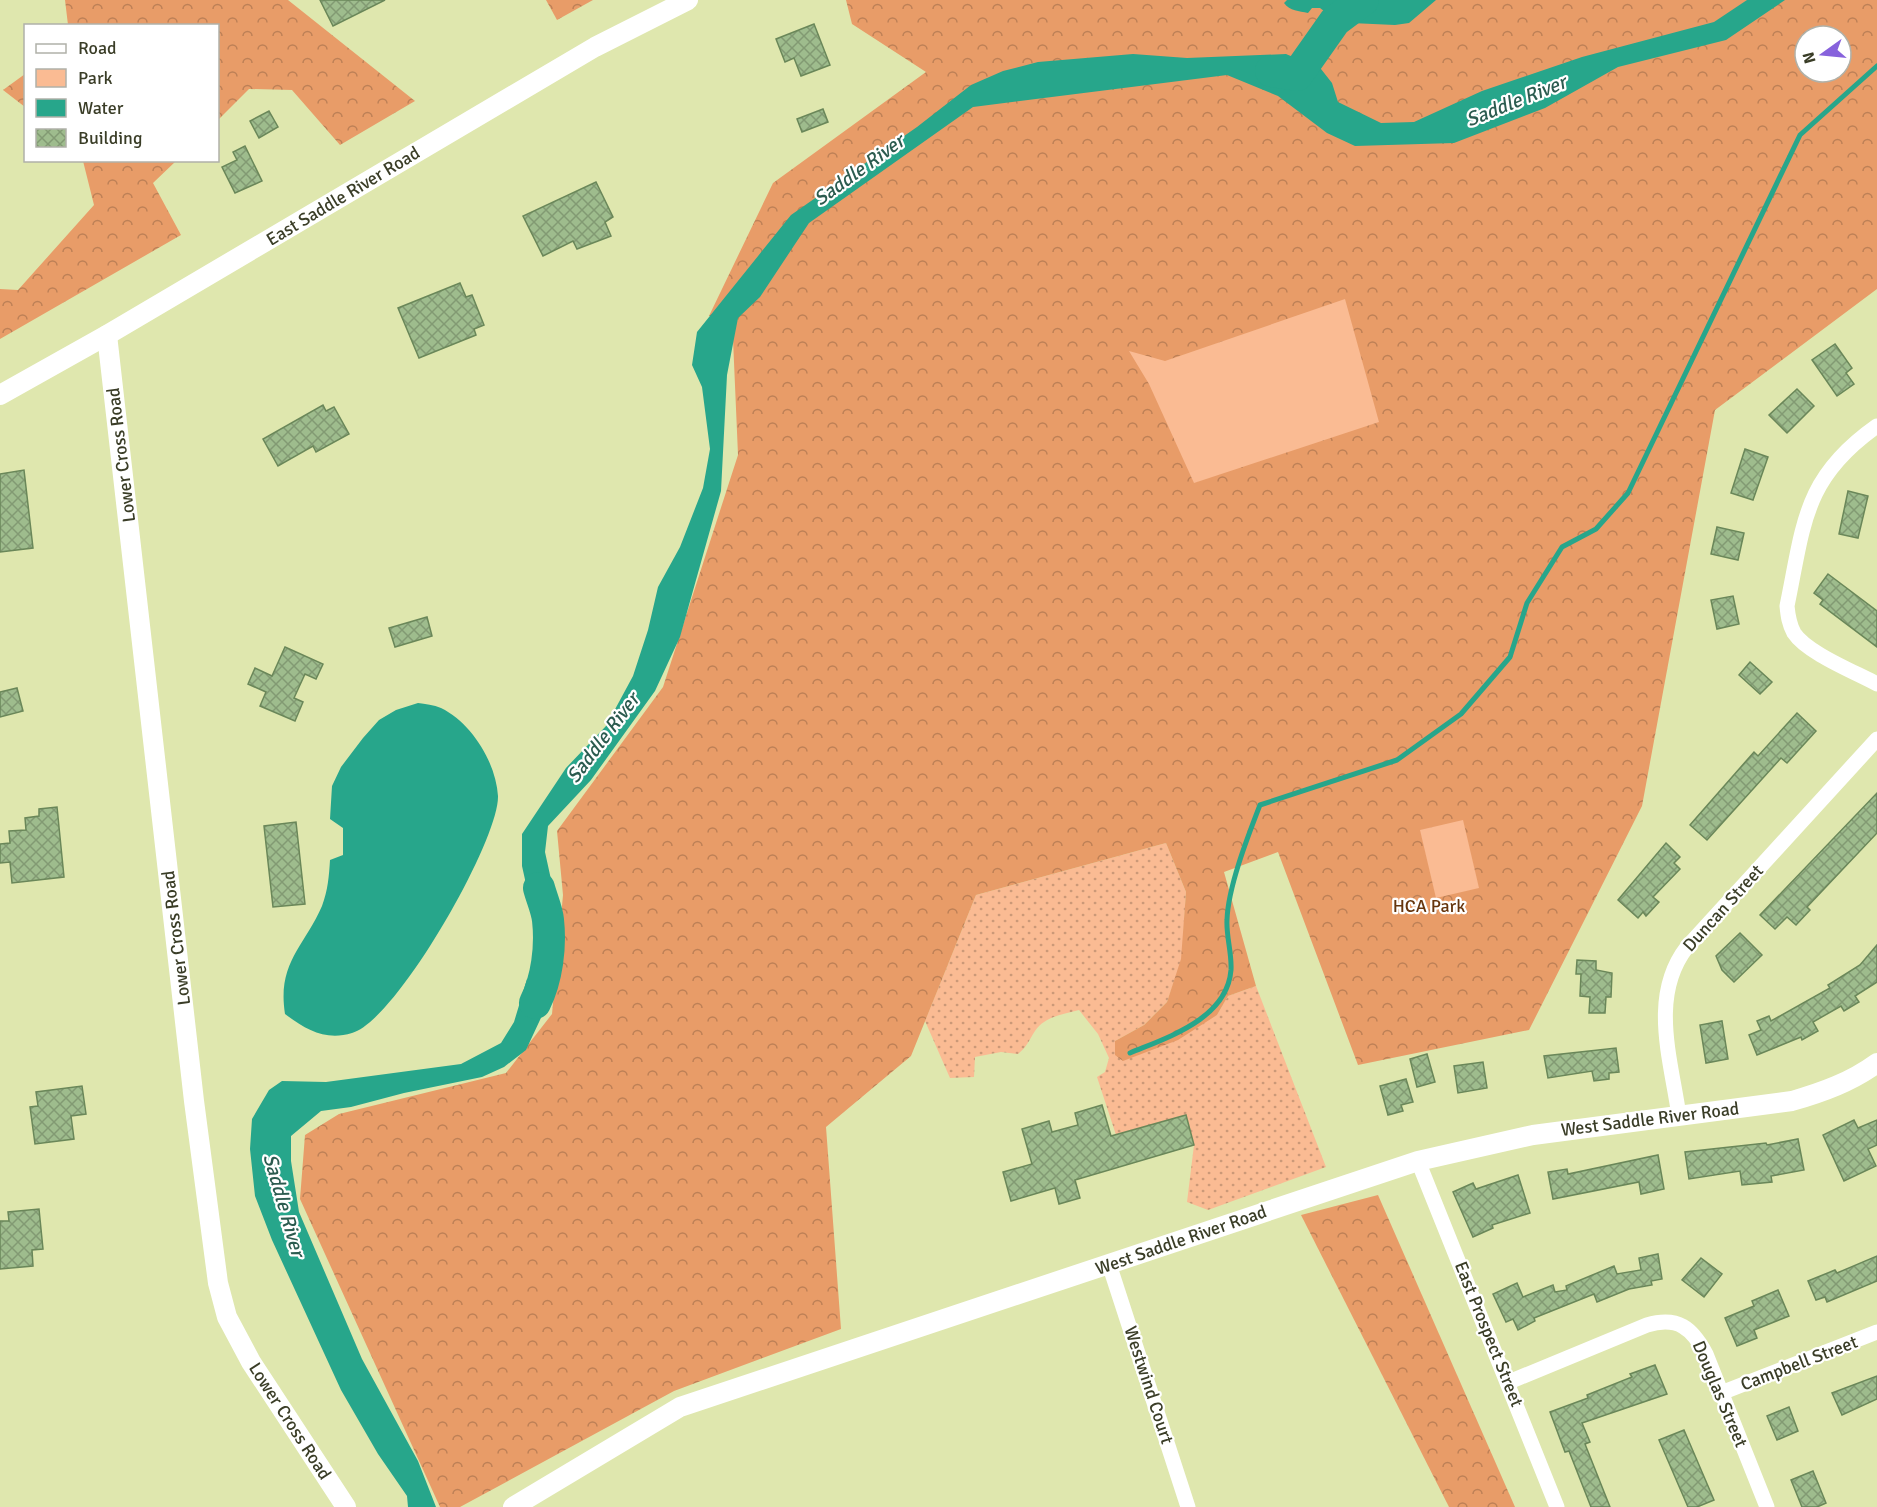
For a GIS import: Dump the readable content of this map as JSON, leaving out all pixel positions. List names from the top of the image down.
{
  "streets": {
    "street": [
      "East Saddle River Road",
      "Lower Cross Road",
      "Duncan Street",
      "West Saddle River Road",
      "East Prospect Street",
      "Campbell Street",
      "Westwind Court",
      "Douglas Street"
    ]
  },
  "crossings": [
    ["East Saddle River Road", "Lower Cross Road"],
    ["Duncan Street", "West Saddle River Road"],
    ["West Saddle River Road", "East Prospect Street"],
    ["West Saddle River Road", "Westwind Court"],
    ["East Prospect Street", "Douglas Street"],
    ["Campbell Street", "Douglas Street"]
  ],
  "water": ["Saddle River"],
  "parks": ["HCA Park"],
  "legend": [
    "Road",
    "Park",
    "Water",
    "Building"
  ],
  "north": "left"
}
